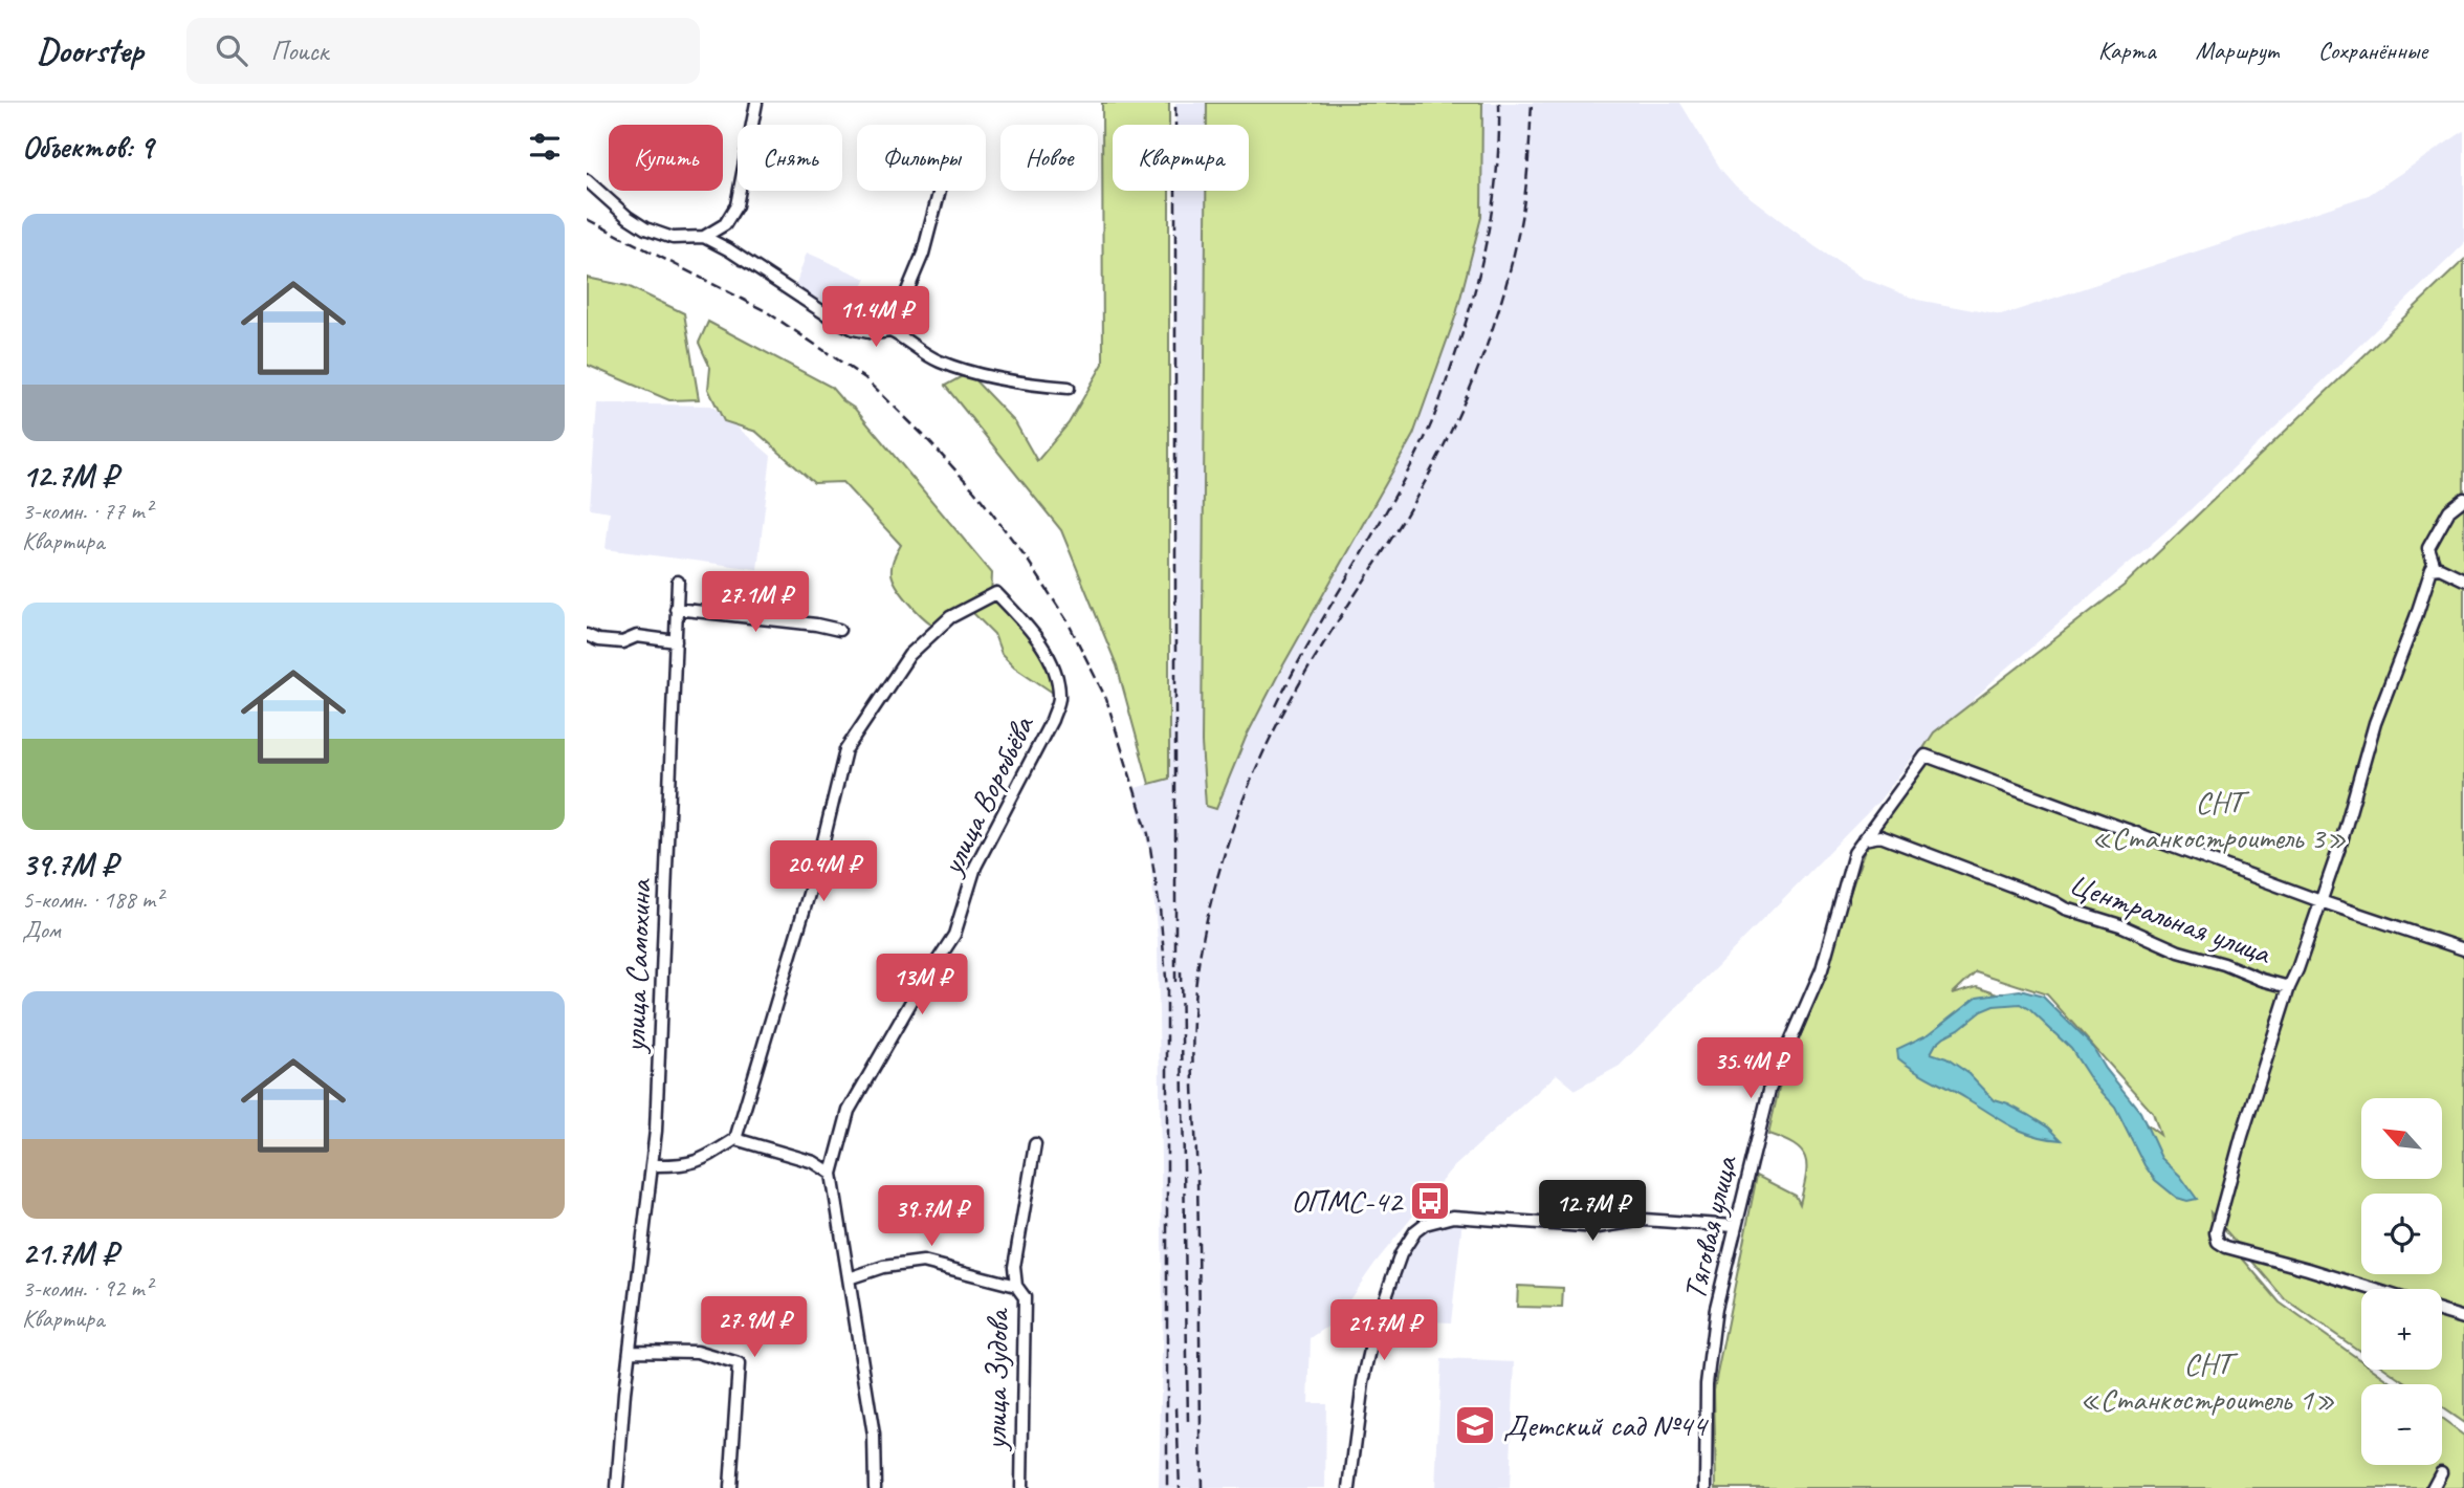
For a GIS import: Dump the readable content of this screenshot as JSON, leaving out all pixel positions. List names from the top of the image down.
{
  "streets": {
    "street": [
      "улица Воробьёва",
      "Центральная улица",
      "улица Самохина",
      "Тяговая улица",
      "улица Зудова"
    ]
  },
  "crossings": [
    ["Центральная улица", "Тяговая улица"]
  ],
  "parks": ["СНТ «Станкостроитель 3»", "СНТ «Станкостроитель 1»"],
  "places": {
    "bus stop": ["ОПМС-42"],
    "school or university": ["Детский сад №44"]
  },
  "north": "top left",
  "page": {
    "header": "Doorstep",
    "search": "Поиск",
    "nav": ["Карта", "Маршрут", "Сохранённые"],
    "heading": "Объектов: 9",
    "chip": [
      "Купить",
      "Снять",
      "Фильтры",
      "Новое",
      "Квартира"
    ],
    "list": [
      {
        "name": "12.7M ₽",
        "note": "3-комн. · 77 m² · Квартира"
      },
      {
        "name": "39.7M ₽",
        "note": "5-комн. · 188 m² · Дом"
      },
      {
        "name": "21.7M ₽",
        "note": "3-комн. · 92 m² · Квартира"
      }
    ],
    "price": [
      "11.4M ₽",
      "27.1M ₽",
      "20.4M ₽",
      "13M ₽",
      "35.4M ₽",
      "12.7M ₽",
      "39.7M ₽",
      "27.9M ₽",
      "21.7M ₽"
    ],
    "map_buttons": ["+", "−"]
  }
}
